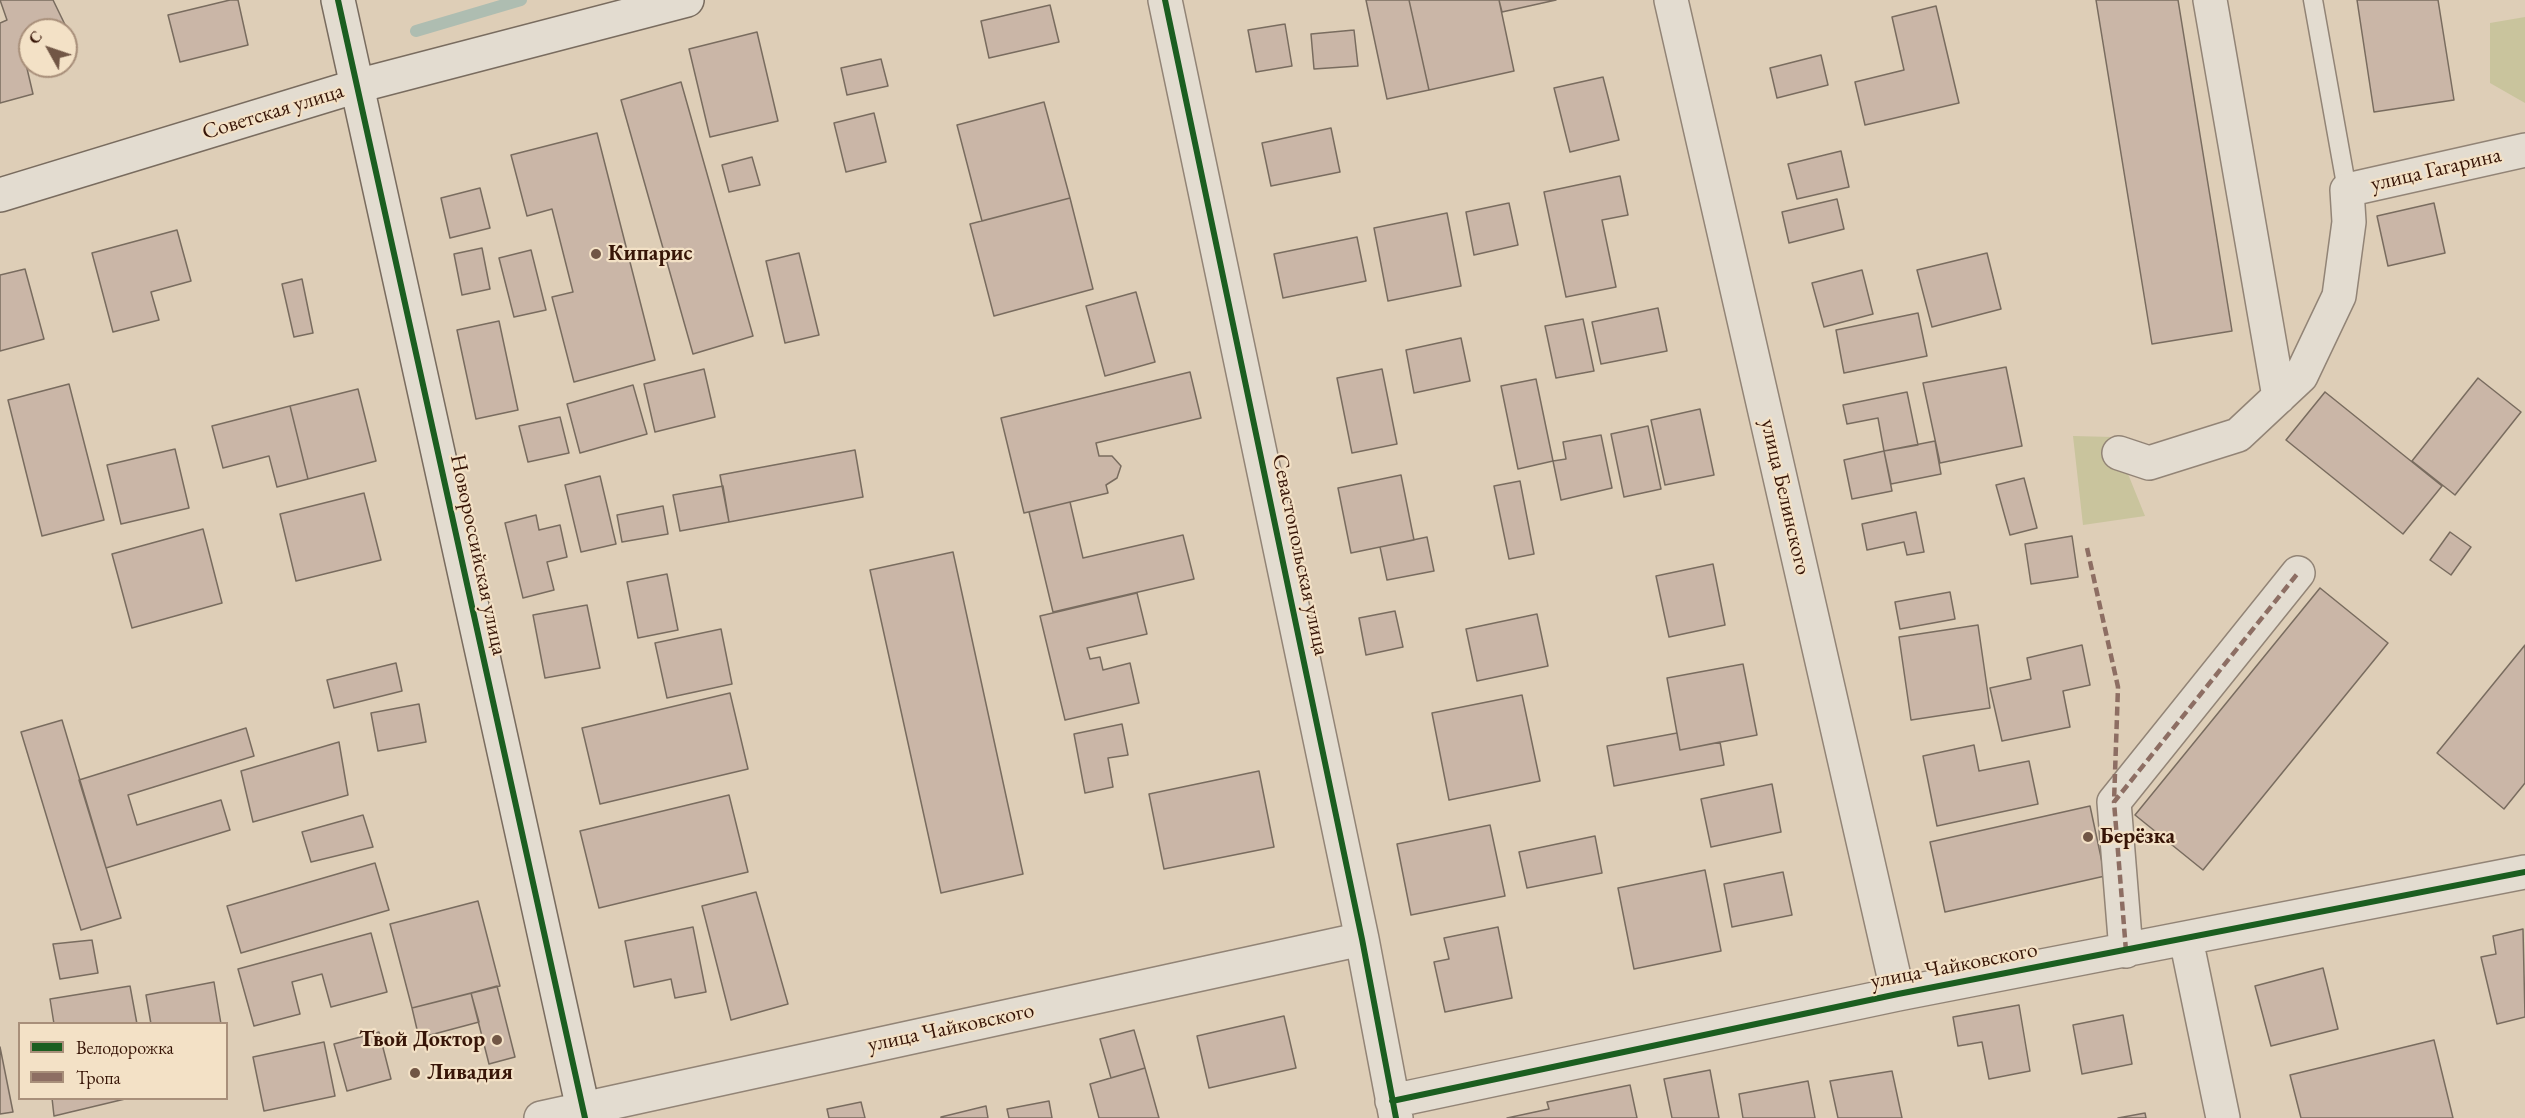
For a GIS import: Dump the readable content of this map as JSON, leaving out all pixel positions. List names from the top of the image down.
{
  "streets": {
    "street": [
      "Советская улица",
      "улица Гагарина",
      "улица Белинского",
      "Новороссийская улица",
      "Севастопольская улица",
      "улица Чайковского"
    ]
  },
  "crossings": [
    ["Советская улица", "Новороссийская улица"],
    ["улица Белинского", "улица Чайковского"],
    ["Новороссийская улица", "улица Чайковского"],
    ["Севастопольская улица", "улица Чайковского"]
  ],
  "places": [
    "Кипарис",
    "Берёзка",
    "Твой Доктор",
    "Ливадия"
  ],
  "legend": ["Велодорожка", "Тропа"],
  "north": "top left"
}
